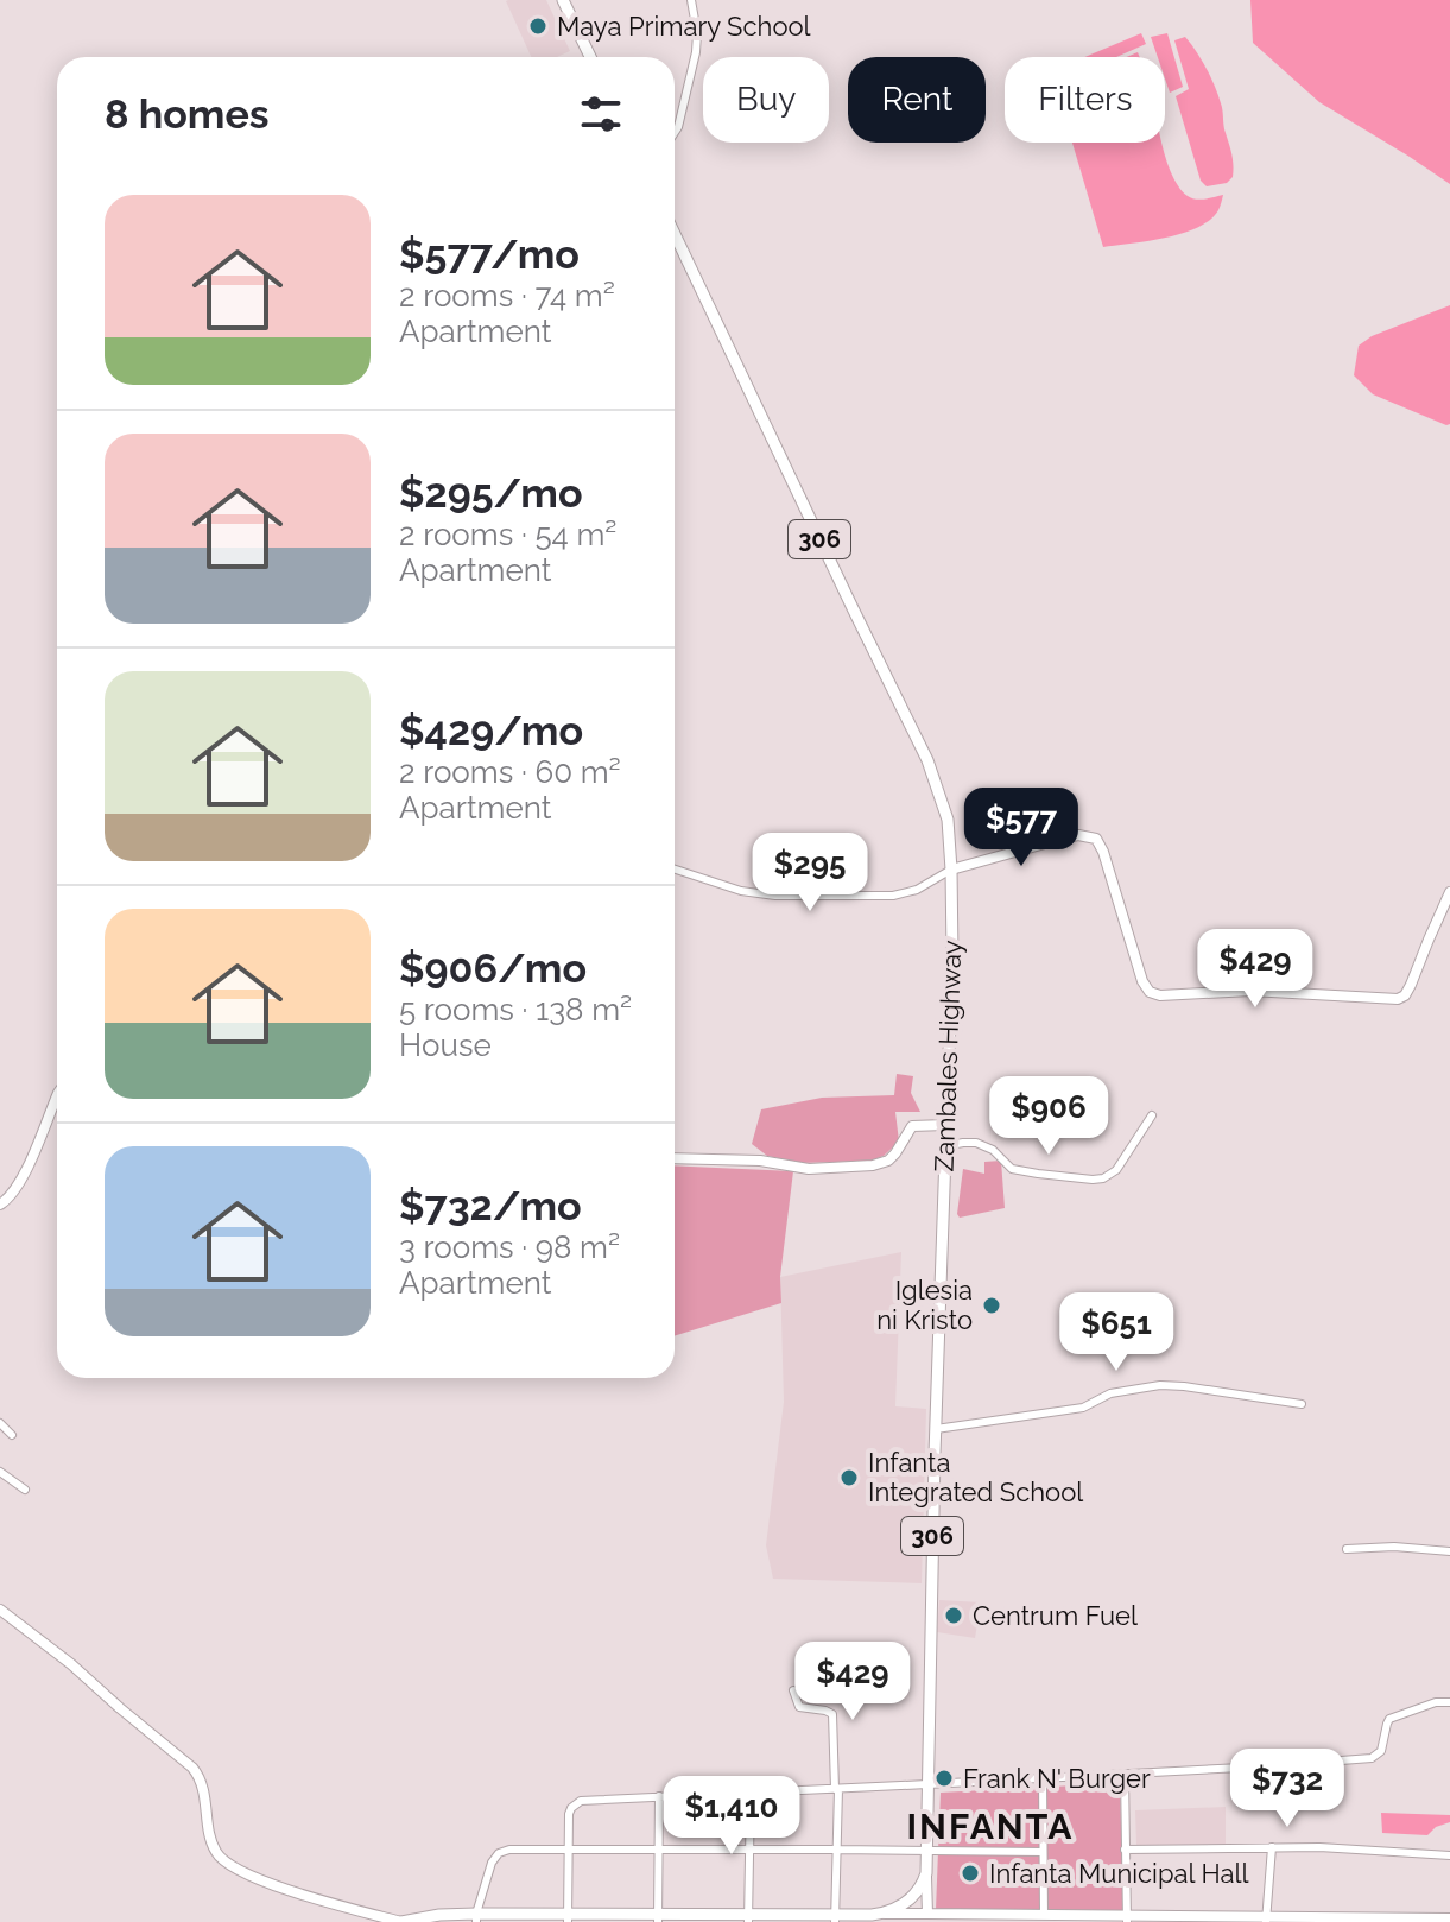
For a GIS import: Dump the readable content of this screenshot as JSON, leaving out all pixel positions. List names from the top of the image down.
{
  "streets": {
    "main road": ["306", "Zambales Highway"]
  },
  "districts": ["INFANTA"],
  "places": [
    "Maya Primary School",
    "Iglesia ni Kristo",
    "Infanta Integrated School",
    "Centrum Fuel",
    "Frank N' Burger",
    "Infanta Municipal Hall"
  ],
  "page": {
    "chip": ["Buy", "Rent", "Filters"],
    "heading": "8 homes",
    "list": [
      {
        "name": "$577/mo",
        "note": "2 rooms · 74 m² · Apartment"
      },
      {
        "name": "$295/mo",
        "note": "2 rooms · 54 m² · Apartment"
      },
      {
        "name": "$429/mo",
        "note": "2 rooms · 60 m² · Apartment"
      },
      {
        "name": "$906/mo",
        "note": "5 rooms · 138 m² · House"
      },
      {
        "name": "$732/mo",
        "note": "3 rooms · 98 m² · Apartment"
      }
    ],
    "price": [
      "$577",
      "$295",
      "$429",
      "$906",
      "$651",
      "$429",
      "$732",
      "$1,410"
    ]
  }
}
